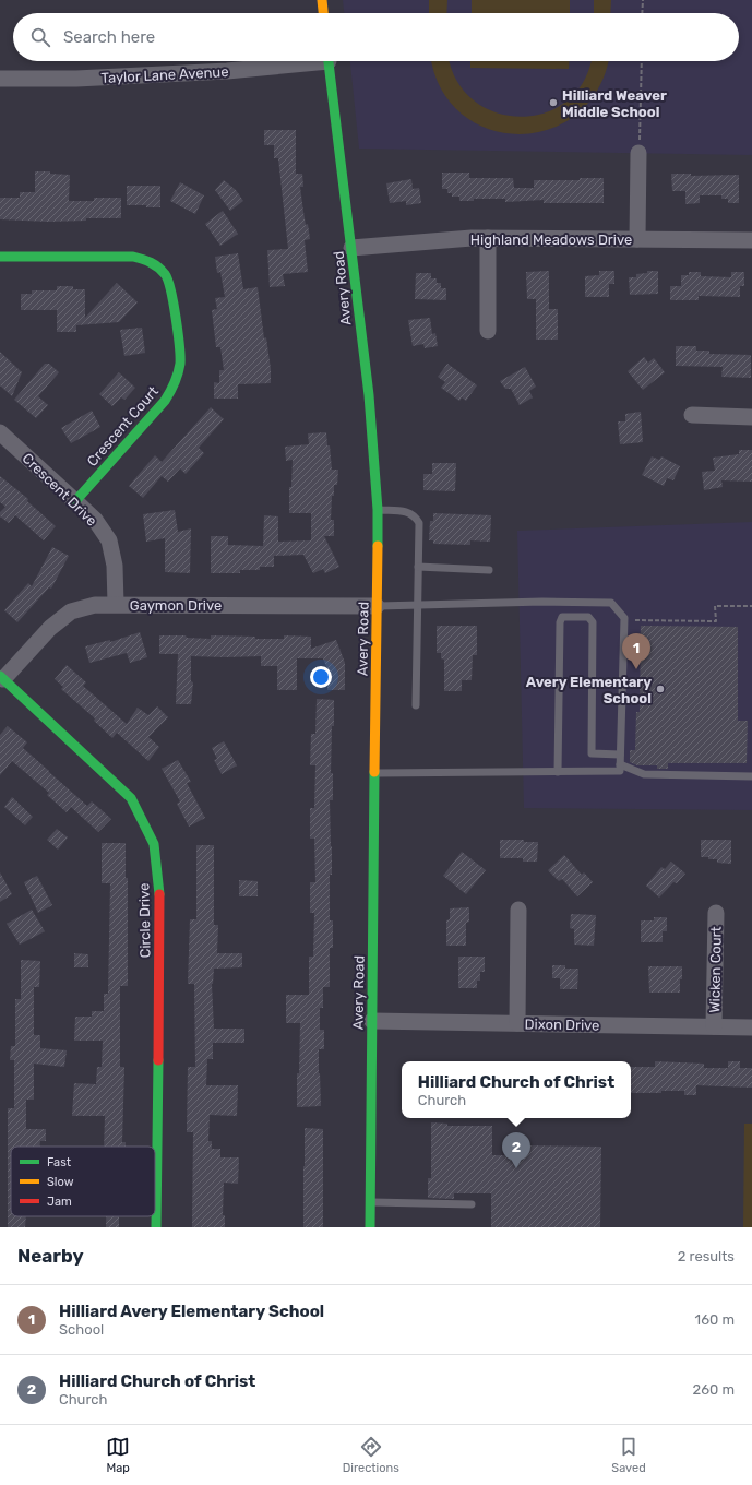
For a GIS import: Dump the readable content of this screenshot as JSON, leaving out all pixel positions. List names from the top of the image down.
{
  "streets": {
    "main road": ["Avery Road", "Crescent Court", "Circle Drive"],
    "street": [
      "Taylor Lane Avenue",
      "Highland Meadows Drive",
      "Crescent Drive",
      "Gaymon Drive",
      "Wicken Court",
      "Dixon Drive"
    ]
  },
  "crossings": [
    ["Highland Meadows Drive", "Avery Road"],
    ["Avery Road", "Gaymon Drive"],
    ["Avery Road", "Dixon Drive"],
    ["Crescent Court", "Crescent Drive"],
    ["Crescent Drive", "Gaymon Drive"],
    ["Gaymon Drive", "Circle Drive"],
    ["Wicken Court", "Dixon Drive"]
  ],
  "places": ["Hilliard Weaver Middle School", "Avery Elementary School"],
  "legend": ["Fast", "Slow", "Jam"],
  "page": {
    "search": "Search here",
    "pins": ["1", "2"],
    "popup": ["Hilliard Church of Christ", "Church"],
    "heading": ["Nearby", "2 results"],
    "list": [
      {
        "mark": "1",
        "name": "Hilliard Avery Elementary School",
        "note": "School",
        "value": "160 m"
      },
      {
        "mark": "2",
        "name": "Hilliard Church of Christ",
        "note": "Church",
        "value": "260 m"
      }
    ],
    "nav": ["Map", "Directions", "Saved"]
  }
}
